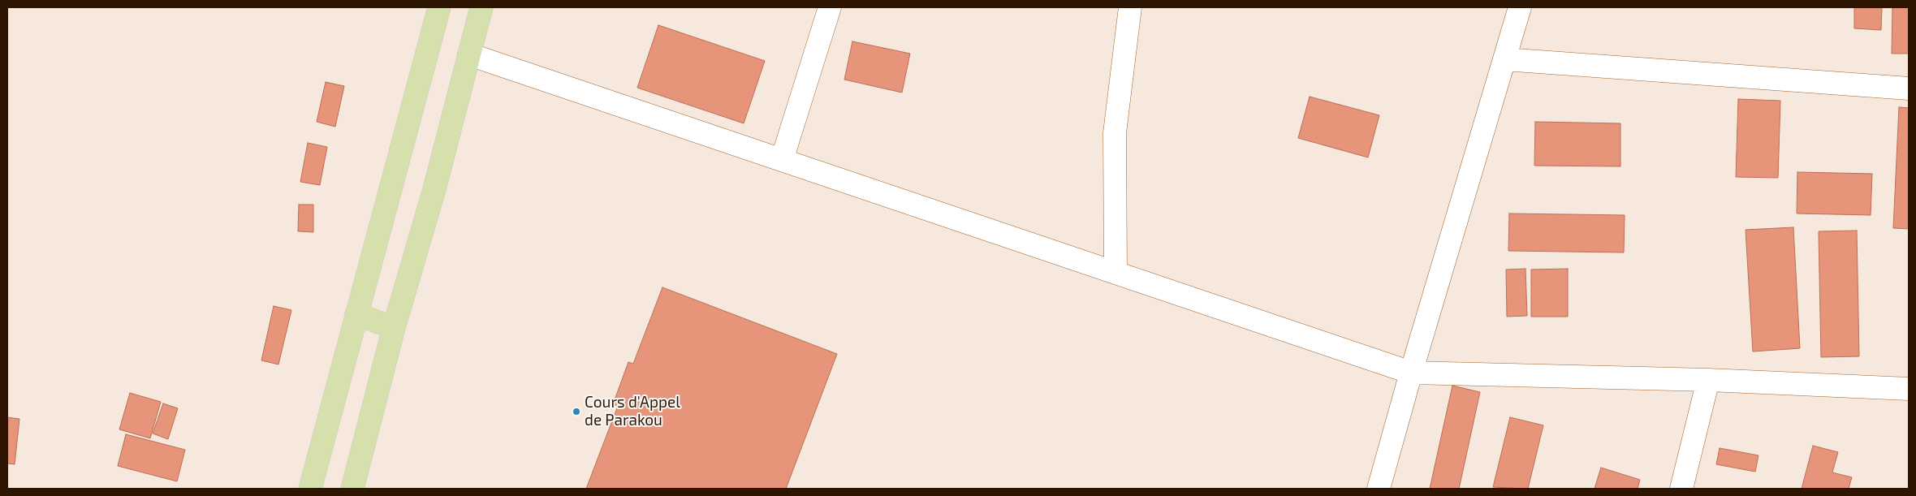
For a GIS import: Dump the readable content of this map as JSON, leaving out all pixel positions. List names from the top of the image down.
{
  "places": ["Cours d'Appel de Parakou"]
}
